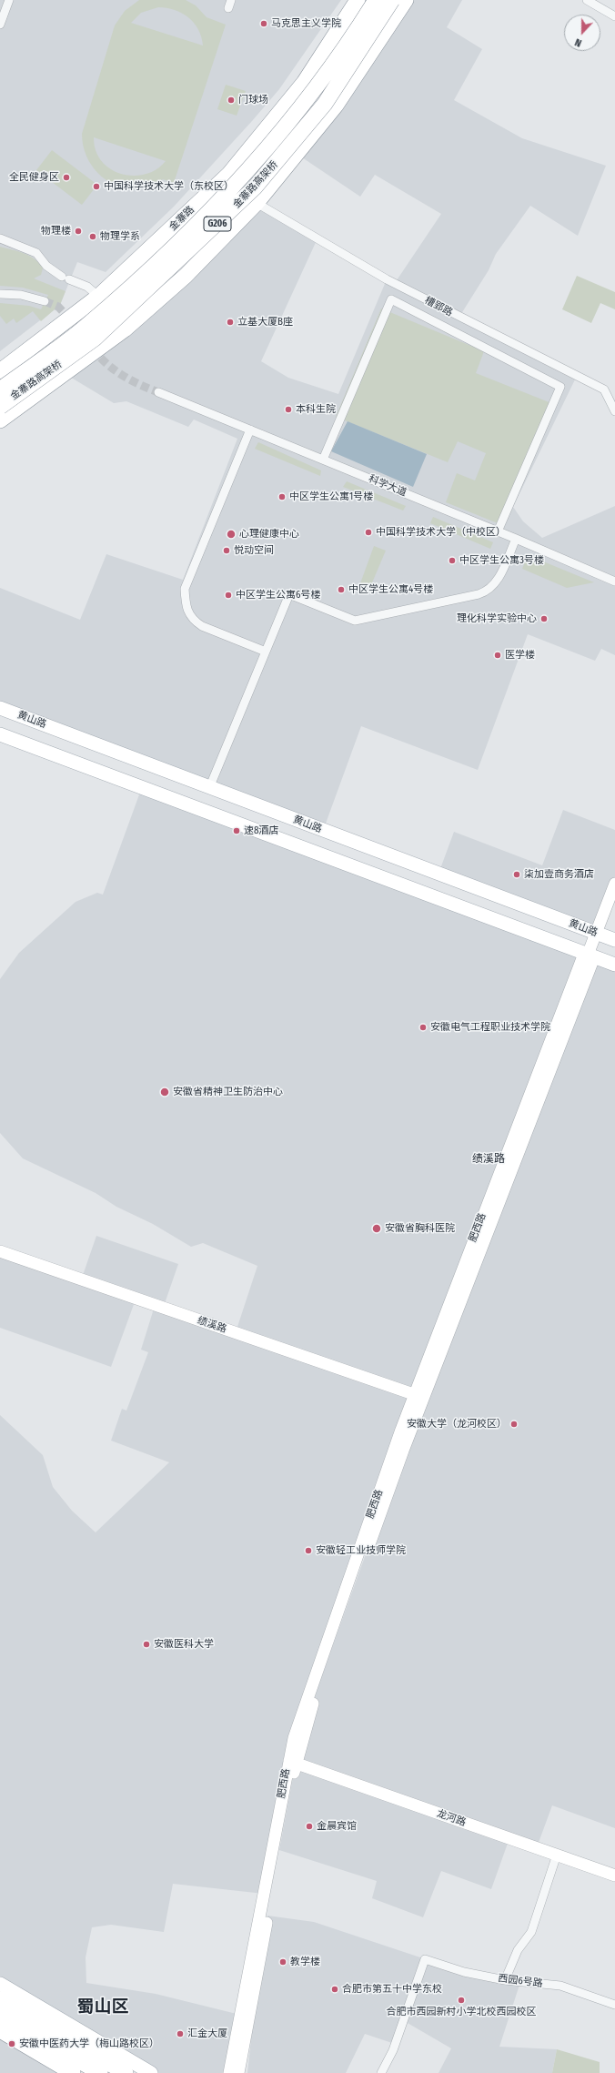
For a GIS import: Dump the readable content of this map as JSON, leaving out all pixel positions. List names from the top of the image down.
{
  "streets": {
    "highway": ["金寨路高架桥", "金寨路", "G206"],
    "main road": [
      "黄山路",
      "肥西路",
      "绩溪路",
      "龙河路"
    ],
    "street": ["槽郢路", "科学大道", "西园6号路"]
  },
  "crossings": [
    ["黄山路", "肥西路"],
    ["肥西路", "绩溪路"],
    ["肥西路", "龙河路"]
  ],
  "districts": ["绩溪路", "蜀山区"],
  "places": [
    "马克思主义学院",
    "门球场",
    "全民健身区",
    "中国科学技术大学（东校区）",
    "物理楼",
    "物理学系",
    "立基大厦B座",
    "本科生院",
    "中区学生公寓1号楼",
    "中国科学技术大学（中校区）",
    "心理健康中心",
    "悦动空间",
    "中区学生公寓3号楼",
    "中区学生公寓4号楼",
    "中区学生公寓6号楼",
    "理化科学实验中心",
    "医学楼",
    "速8酒店",
    "柒加壹商务酒店",
    "安徽电气工程职业技术学院",
    "安徽省精神卫生防治中心",
    "安徽省胸科医院",
    "安徽大学（龙河校区）",
    "安徽轻工业技师学院",
    "安徽医科大学",
    "金晨宾馆",
    "教学楼",
    "合肥市第五十中学东校",
    "合肥市西园新村小学北校西园校区",
    "汇金大厦",
    "安徽中医药大学（梅山路校区）"
  ],
  "north": "bottom"
}
